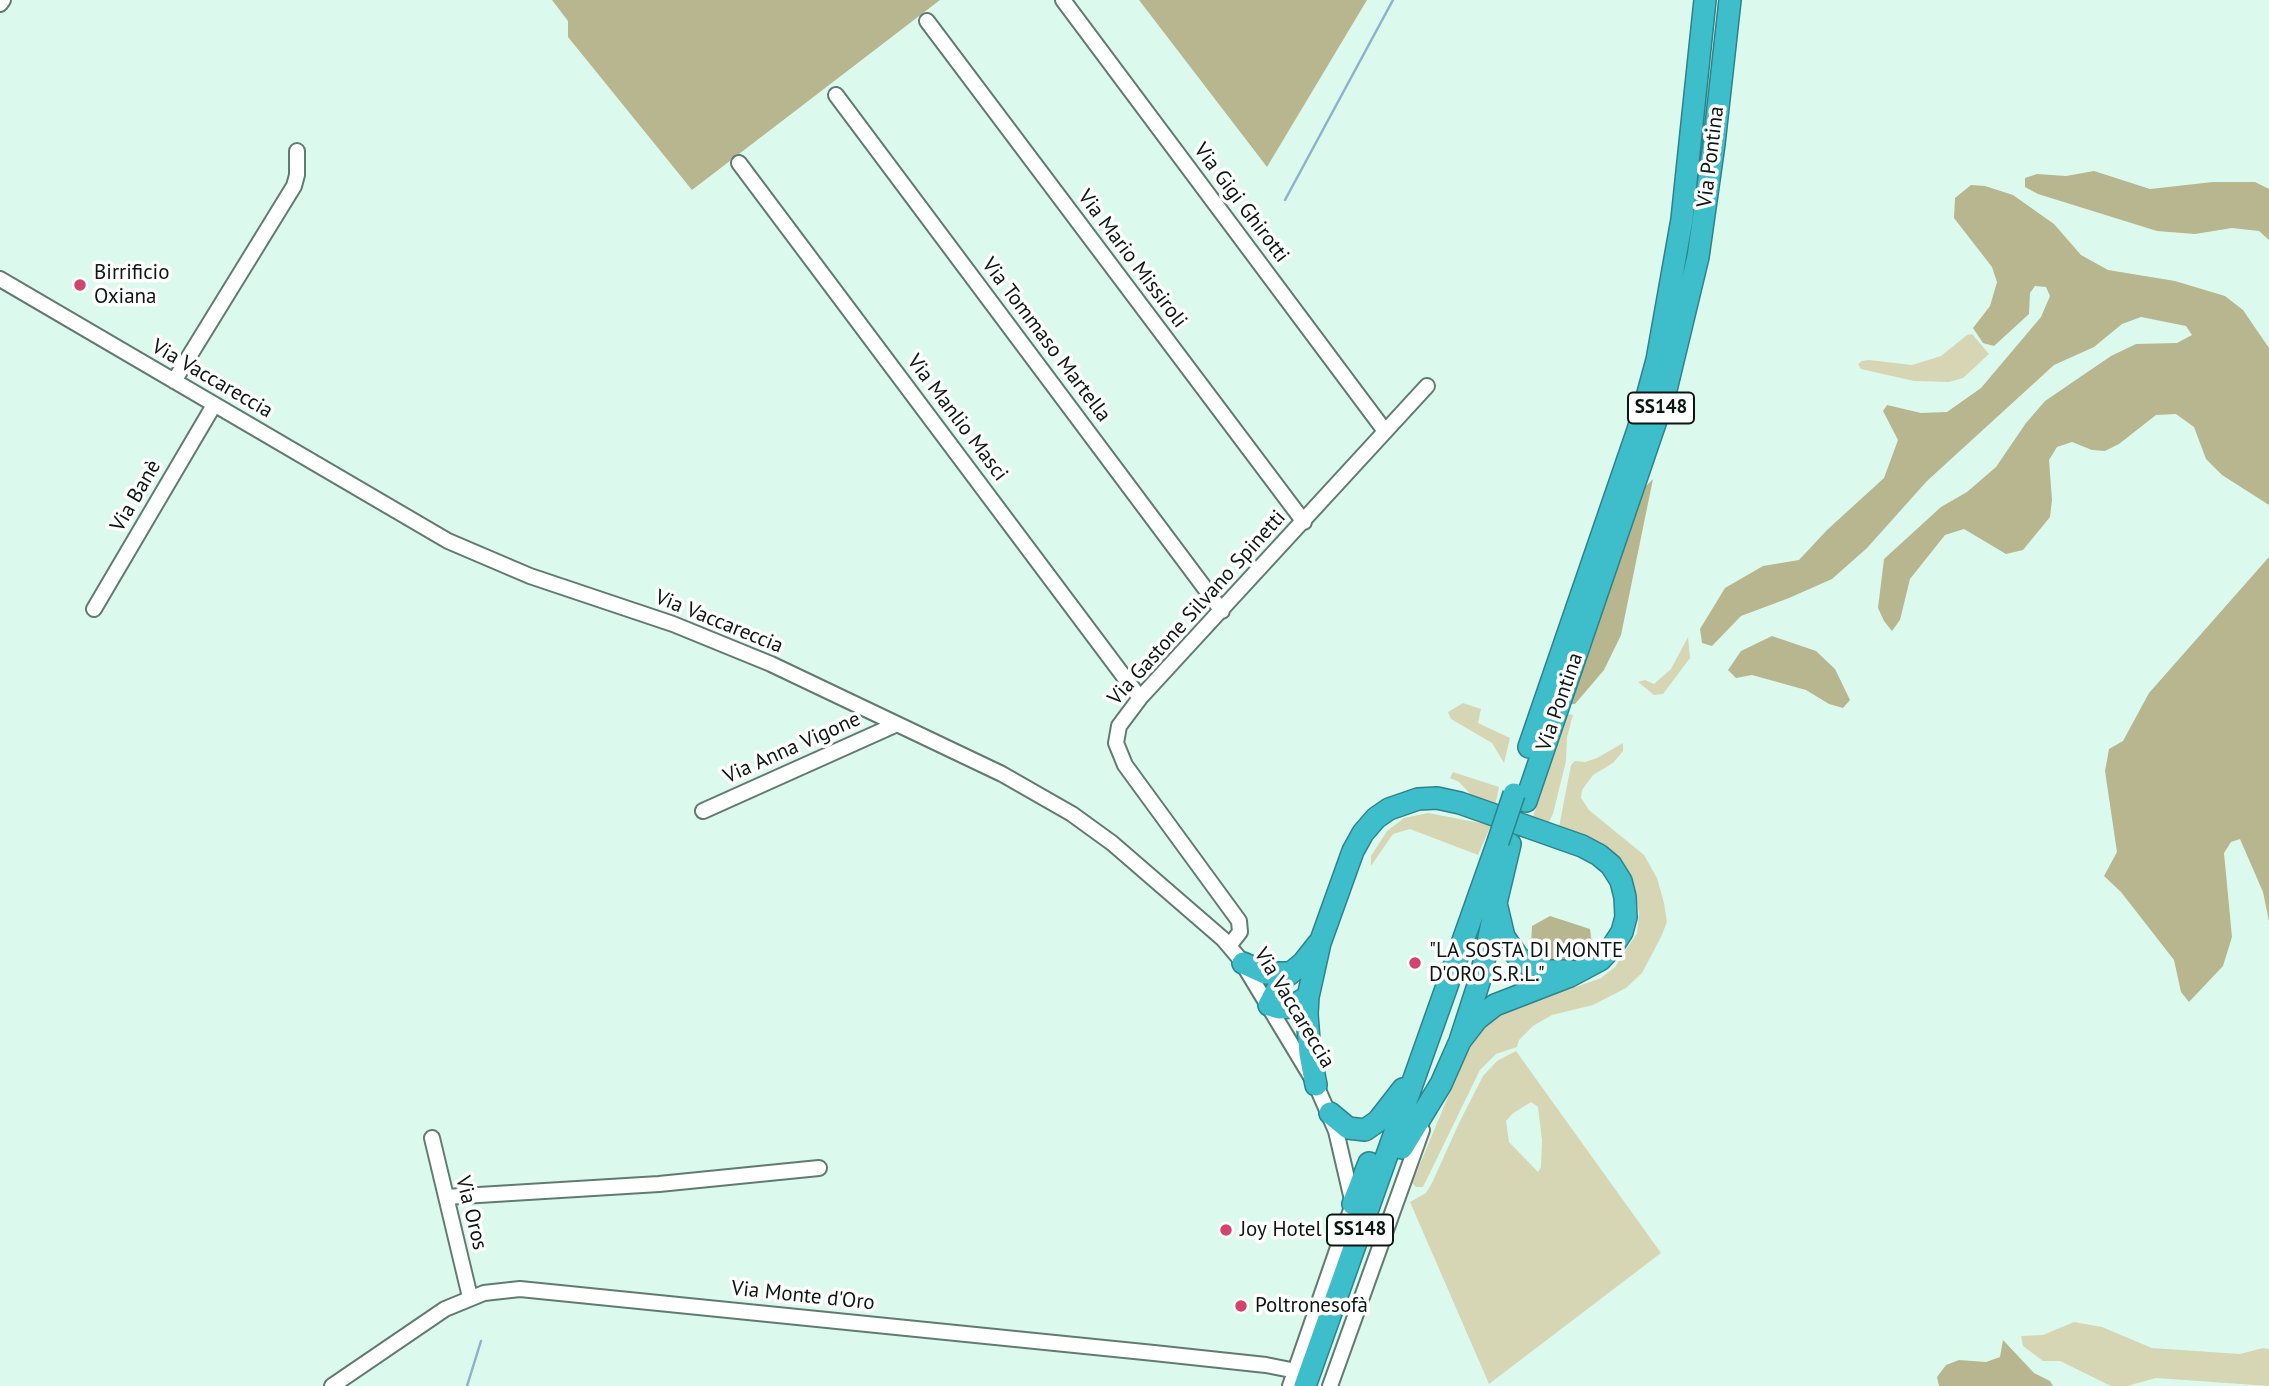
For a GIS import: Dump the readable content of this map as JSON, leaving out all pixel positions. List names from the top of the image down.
{
  "streets": {
    "highway": ["Via Pontina", "SS148"],
    "street": [
      "Via Gigi Ghirotti",
      "Via Mario Missiroli",
      "Via Tommaso Martella",
      "Via Vaccareccia",
      "Via Manlio Masci",
      "Via Banè",
      "Via Gastone Silvano Spinetti",
      "Via Anna Vigone",
      "Via Oros",
      "Via Monte d'Oro"
    ]
  },
  "crossings": [
    ["Via Pontina", "Via Vaccareccia"],
    ["Via Pontina", "Via Monte d'Oro"],
    ["Via Gigi Ghirotti", "Via Gastone Silvano Spinetti"],
    ["Via Mario Missiroli", "Via Gastone Silvano Spinetti"],
    ["Via Tommaso Martella", "Via Gastone Silvano Spinetti"],
    ["Via Vaccareccia", "Via Banè"],
    ["Via Vaccareccia", "Via Gastone Silvano Spinetti"],
    ["Via Vaccareccia", "Via Anna Vigone"],
    ["Via Manlio Masci", "Via Gastone Silvano Spinetti"],
    ["Via Oros", "Via Monte d'Oro"]
  ],
  "places": [
    "Birrificio Oxiana",
    "\"LA SOSTA DI MONTE D'ORO S.R.L.\"",
    "Joy Hotel",
    "Poltronesofà"
  ]
}
